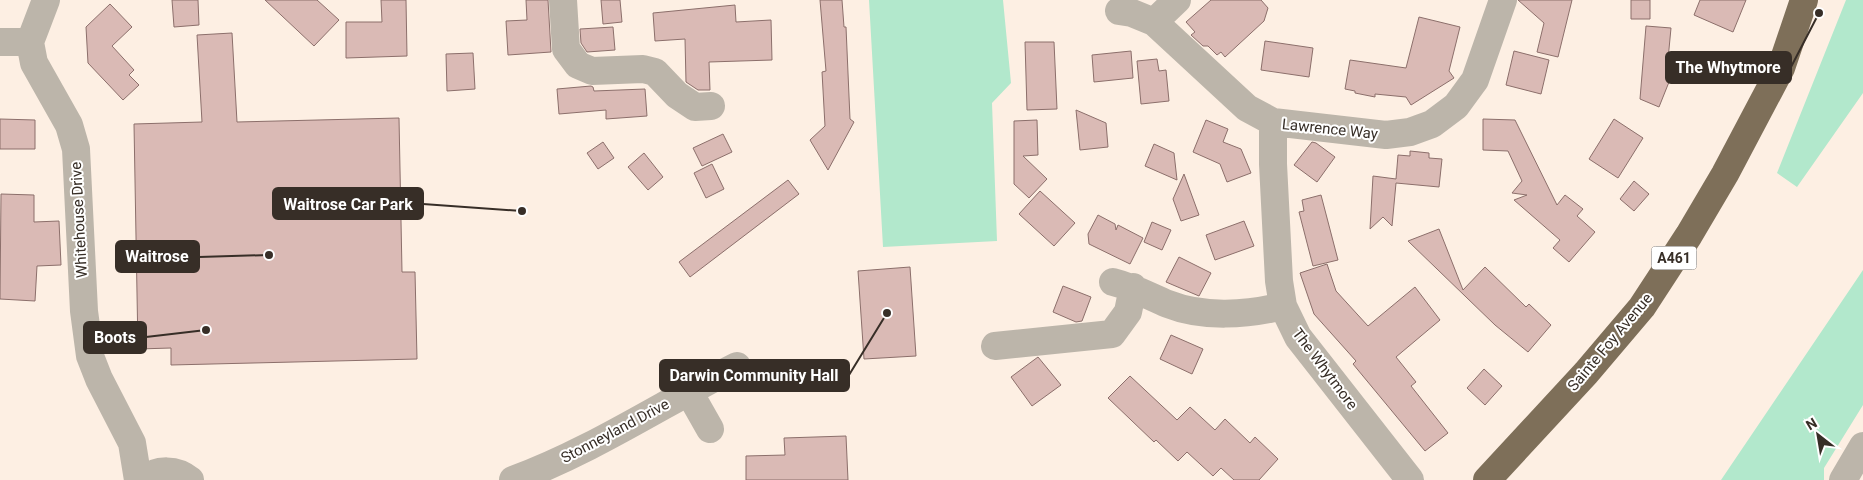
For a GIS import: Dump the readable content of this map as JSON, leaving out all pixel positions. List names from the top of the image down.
{
  "streets": {
    "highway": ["A461", "Sainte Foy Avenue"],
    "street": [
      "Lawrence Way",
      "Whitehouse Drive",
      "The Whytmore",
      "Stonneyland Drive"
    ]
  },
  "crossings": [
    ["Lawrence Way", "The Whytmore"]
  ],
  "places": [
    "The Whytmore",
    "Waitrose Car Park",
    "Waitrose",
    "Darwin Community Hall",
    "Boots"
  ],
  "north": "top left"
}
